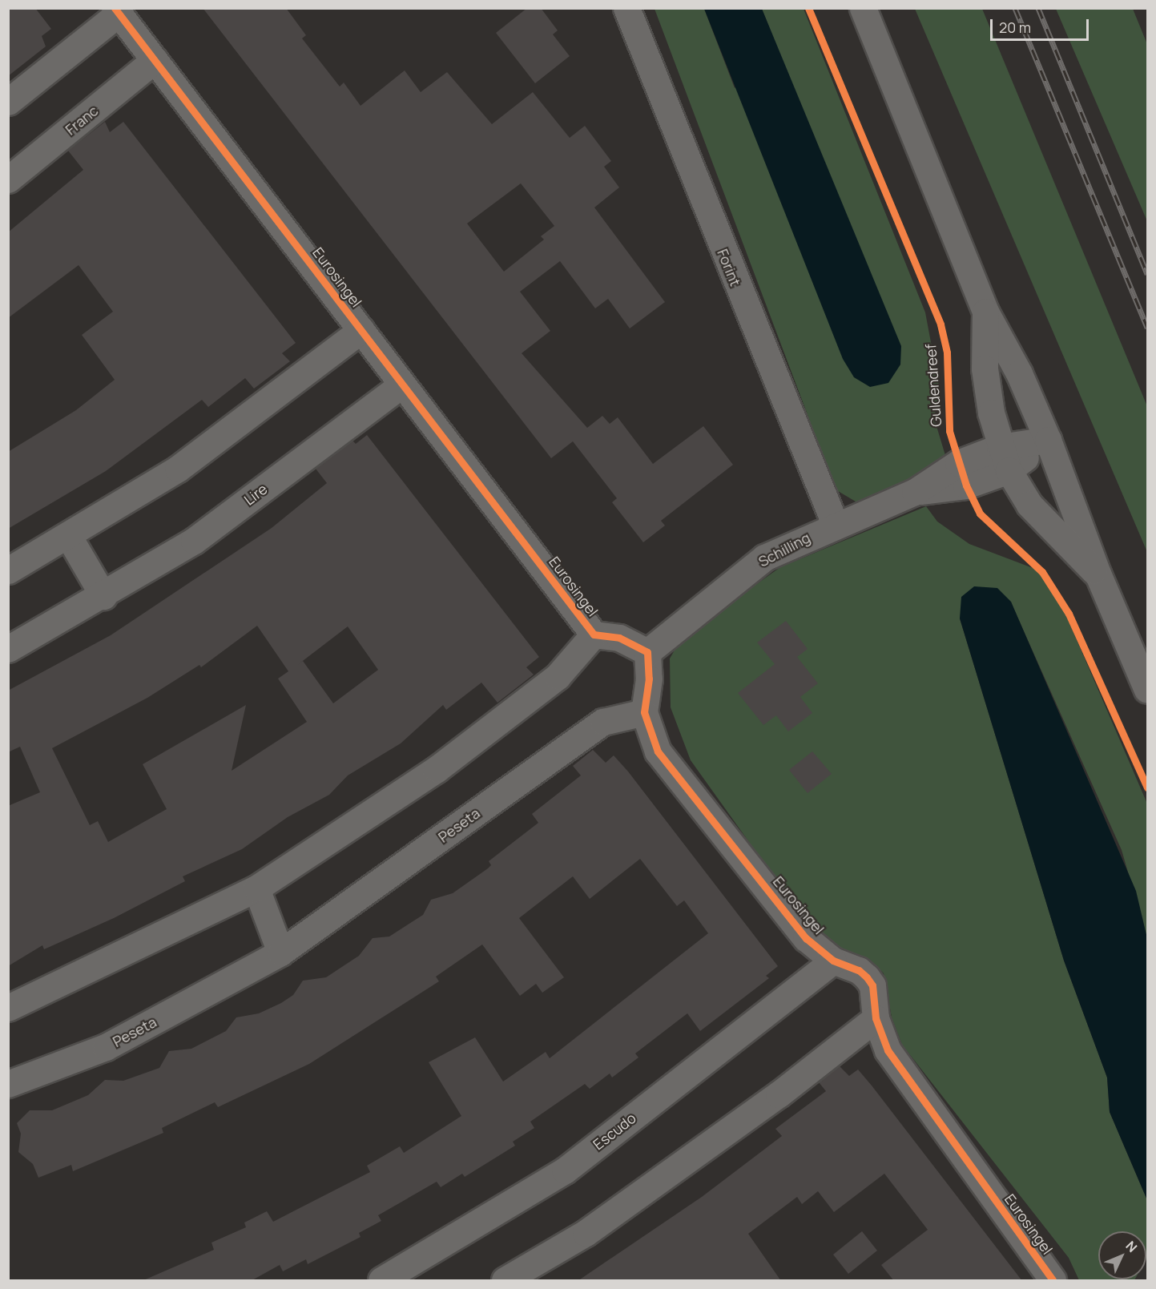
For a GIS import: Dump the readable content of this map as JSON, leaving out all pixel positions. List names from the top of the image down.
{
  "streets": {
    "street": [
      "Franc",
      "Forint",
      "Eurosingel",
      "Lire",
      "Schilling",
      "Peseta",
      "Escudo"
    ],
    "cycle path": ["Guldendreef"]
  },
  "crossings": [
    ["Franc", "Eurosingel"],
    ["Forint", "Schilling"],
    ["Eurosingel", "Lire"],
    ["Eurosingel", "Schilling"],
    ["Eurosingel", "Peseta"],
    ["Eurosingel", "Escudo"]
  ],
  "scale_bar": "20 m",
  "north": "top right"
}
